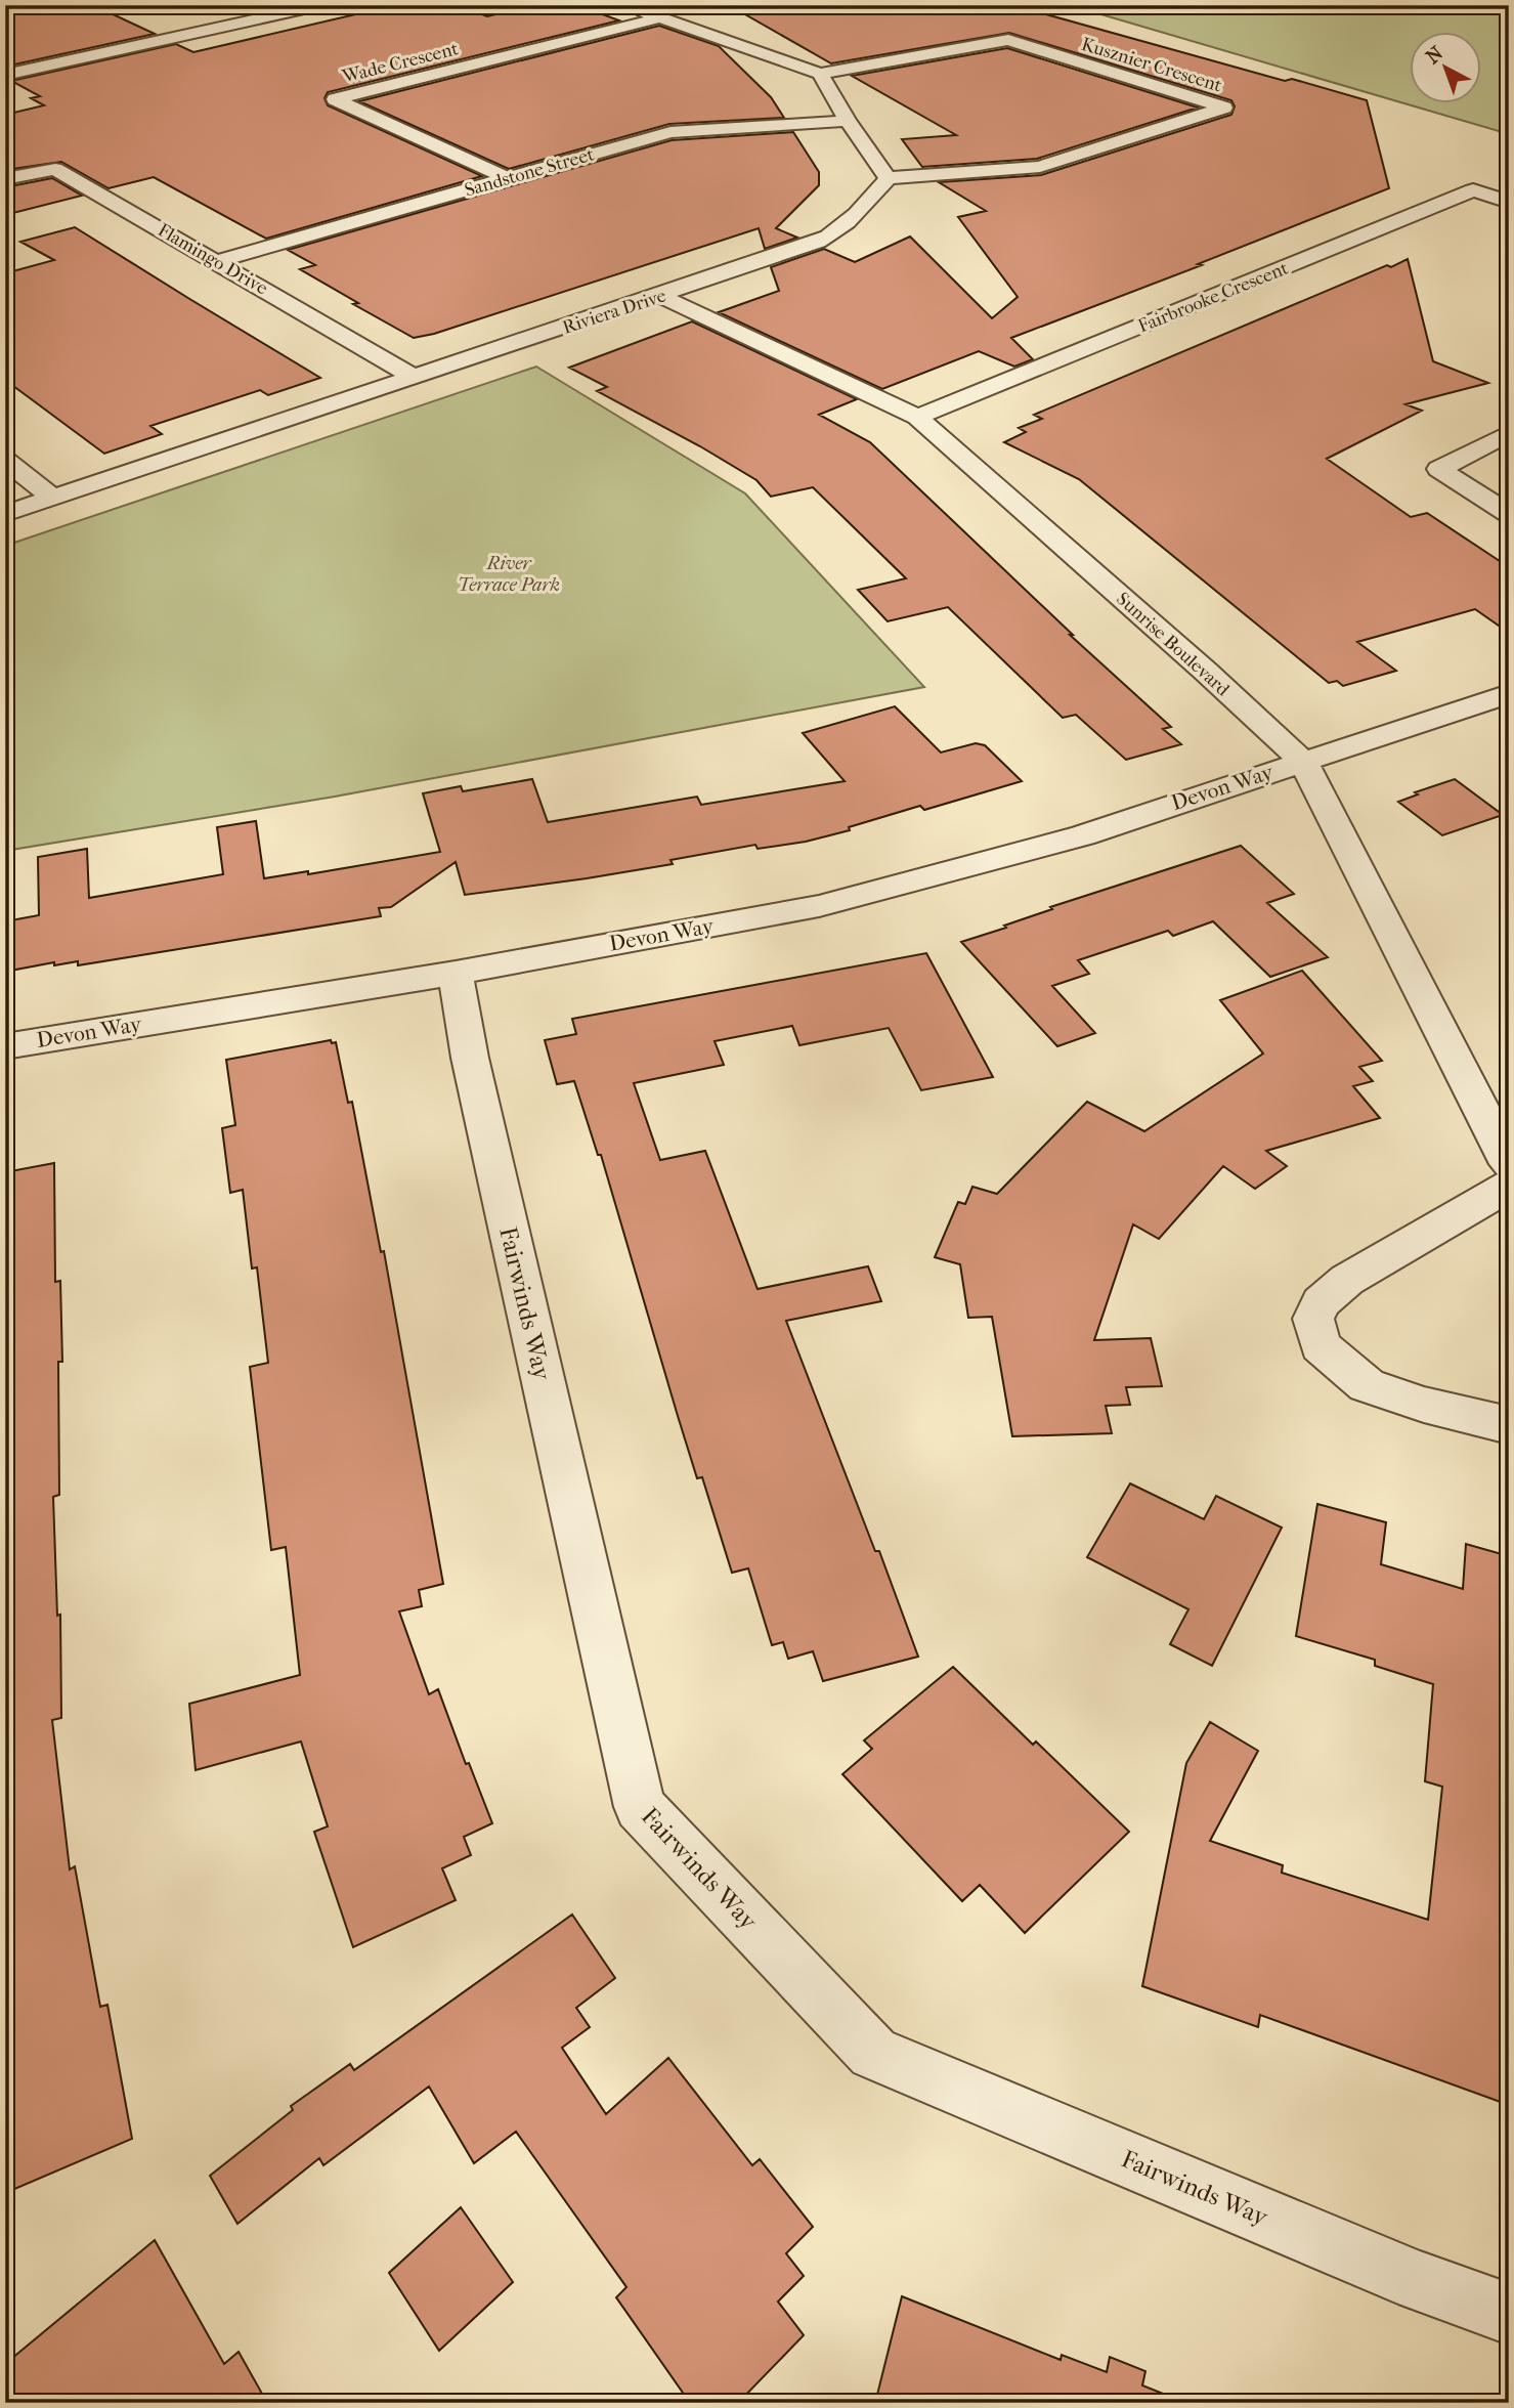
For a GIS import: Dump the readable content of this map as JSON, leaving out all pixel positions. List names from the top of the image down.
{
  "streets": {
    "street": [
      "Wade Crescent",
      "Kusznier Crescent",
      "Sandstone Street",
      "Flamingo Drive",
      "Fairbrooke Crescent",
      "Riviera Drive",
      "Sunrise Boulevard",
      "Devon Way",
      "Fairwinds Way"
    ]
  },
  "crossings": [
    ["Wade Crescent", "Sandstone Street"],
    ["Kusznier Crescent", "Riviera Drive"],
    ["Sandstone Street", "Flamingo Drive"],
    ["Flamingo Drive", "Riviera Drive"],
    ["Fairbrooke Crescent", "Sunrise Boulevard"],
    ["Riviera Drive", "Sunrise Boulevard"],
    ["Sunrise Boulevard", "Devon Way"],
    ["Devon Way", "Fairwinds Way"]
  ],
  "parks": ["River Terrace Park"],
  "north": "top left"
}
